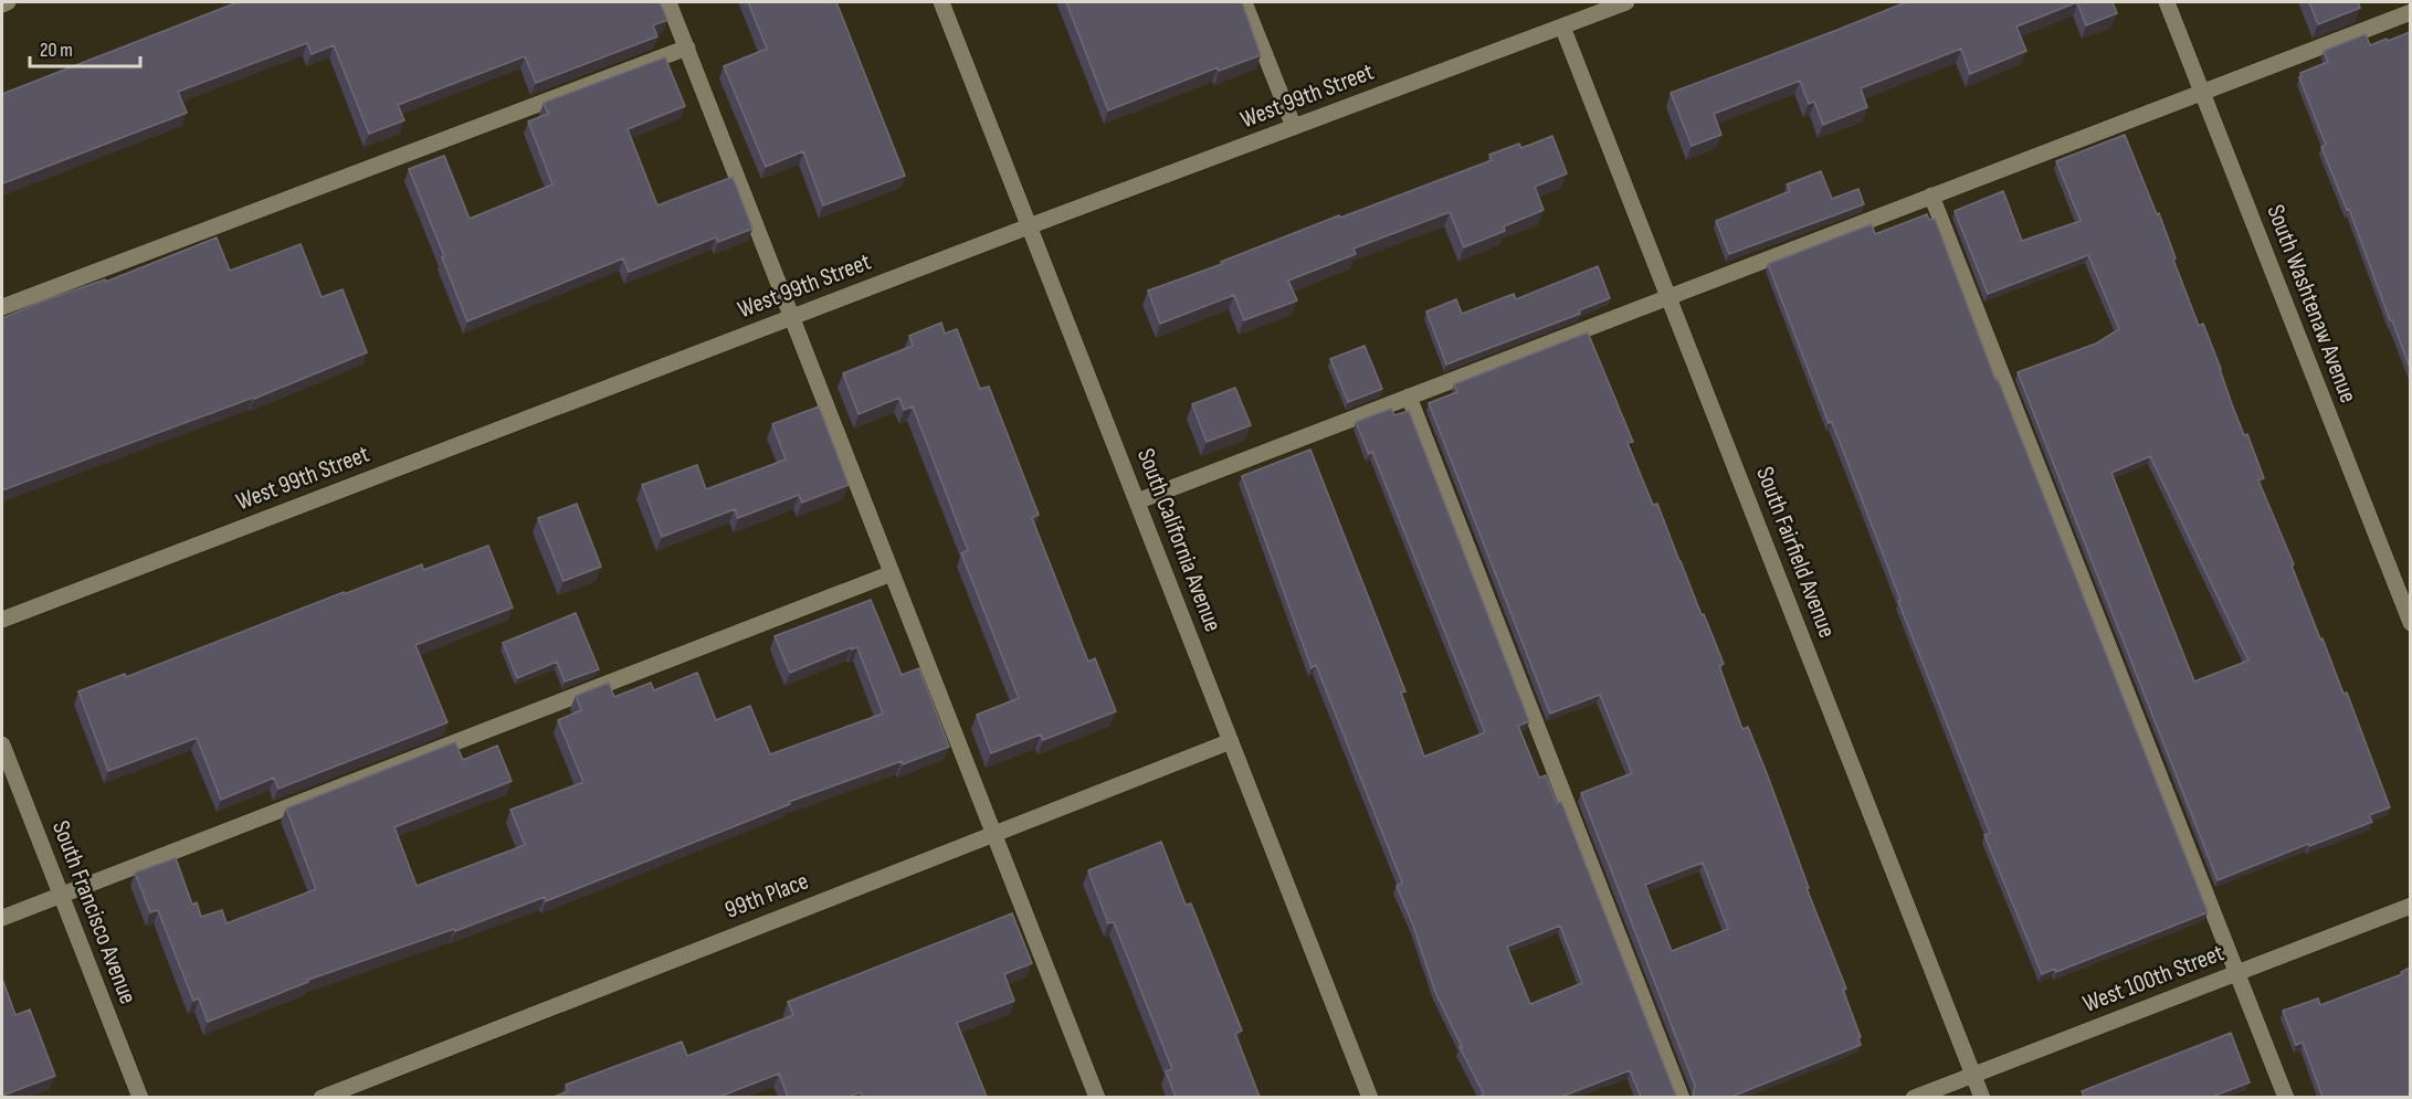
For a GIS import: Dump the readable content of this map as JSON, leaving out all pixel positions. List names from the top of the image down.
{
  "streets": {
    "street": [
      "West 99th Street",
      "South Washtenaw Avenue",
      "South California Avenue",
      "South Fairfield Avenue",
      "99th Place",
      "South Francisco Avenue",
      "West 100th Street"
    ]
  },
  "crossings": [
    ["West 99th Street", "South California Avenue"],
    ["West 99th Street", "South Fairfield Avenue"],
    ["South California Avenue", "99th Place"],
    ["South Fairfield Avenue", "West 100th Street"]
  ],
  "scale_bar": "20 m"
}
